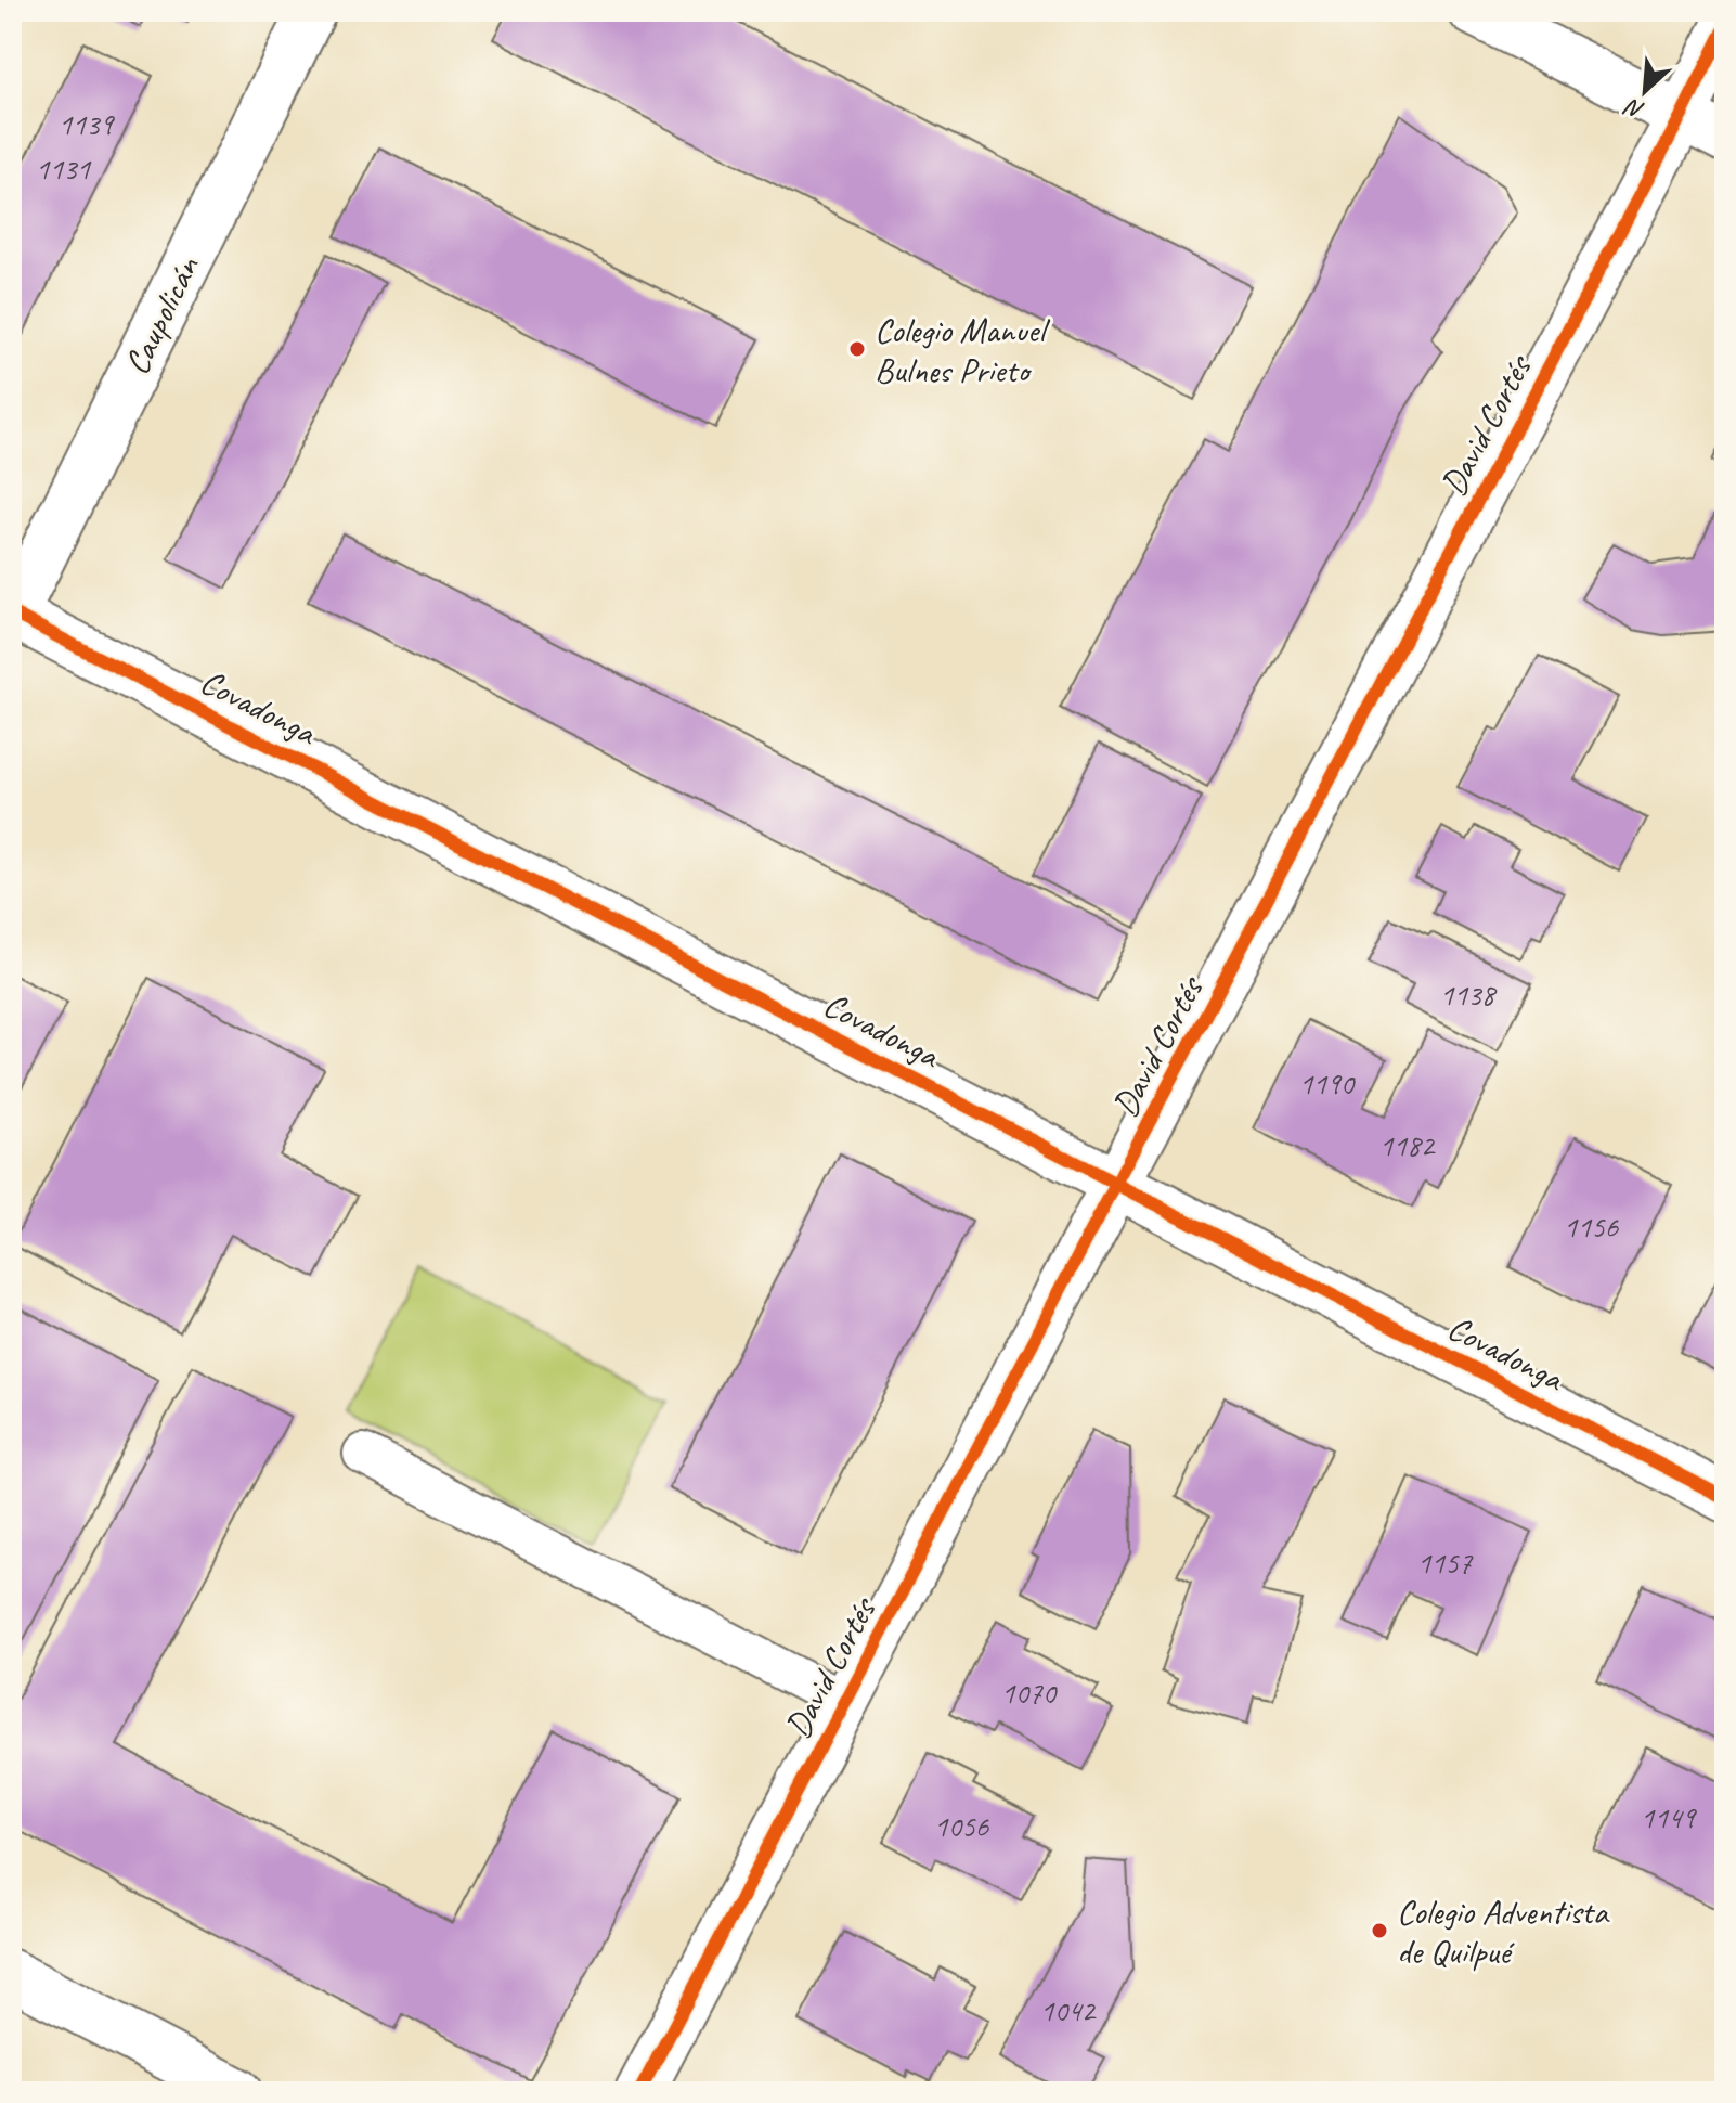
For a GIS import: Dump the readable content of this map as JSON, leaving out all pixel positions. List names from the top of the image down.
{
  "streets": {
    "street": ["Caupolicán", "David Cortés", "Covadonga"]
  },
  "crossings": [
    ["Caupolicán", "Covadonga"],
    ["David Cortés", "Covadonga"]
  ],
  "places": ["Colegio Manuel Bulnes Prieto", "Colegio Adventista de Quilpué"],
  "house_numbers": [
    "1139",
    "1131",
    "1138",
    "1190",
    "1182",
    "1156",
    "1157",
    "1070",
    "1149",
    "1056",
    "1042"
  ],
  "north": "bottom left"
}
